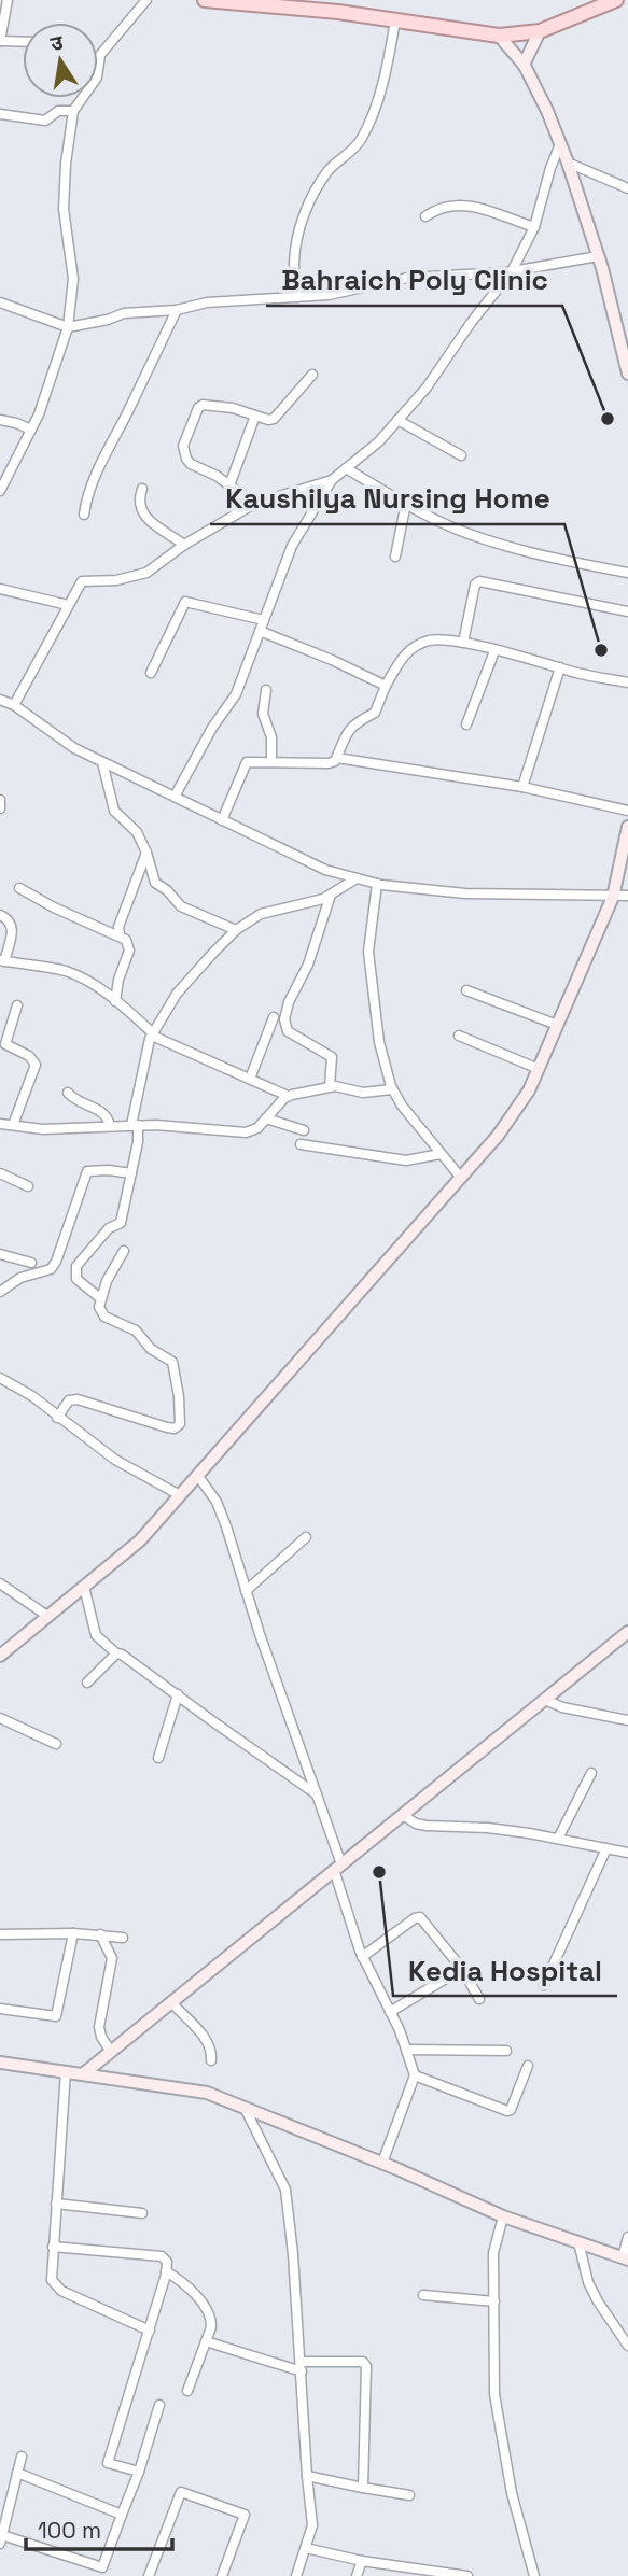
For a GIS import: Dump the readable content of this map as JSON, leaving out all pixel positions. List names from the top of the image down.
{
  "places": ["Bahraich Poly Clinic", "Kaushilya Nursing Home", "Kedia Hospital"],
  "scale_bar": "100 m",
  "north": "top"
}
